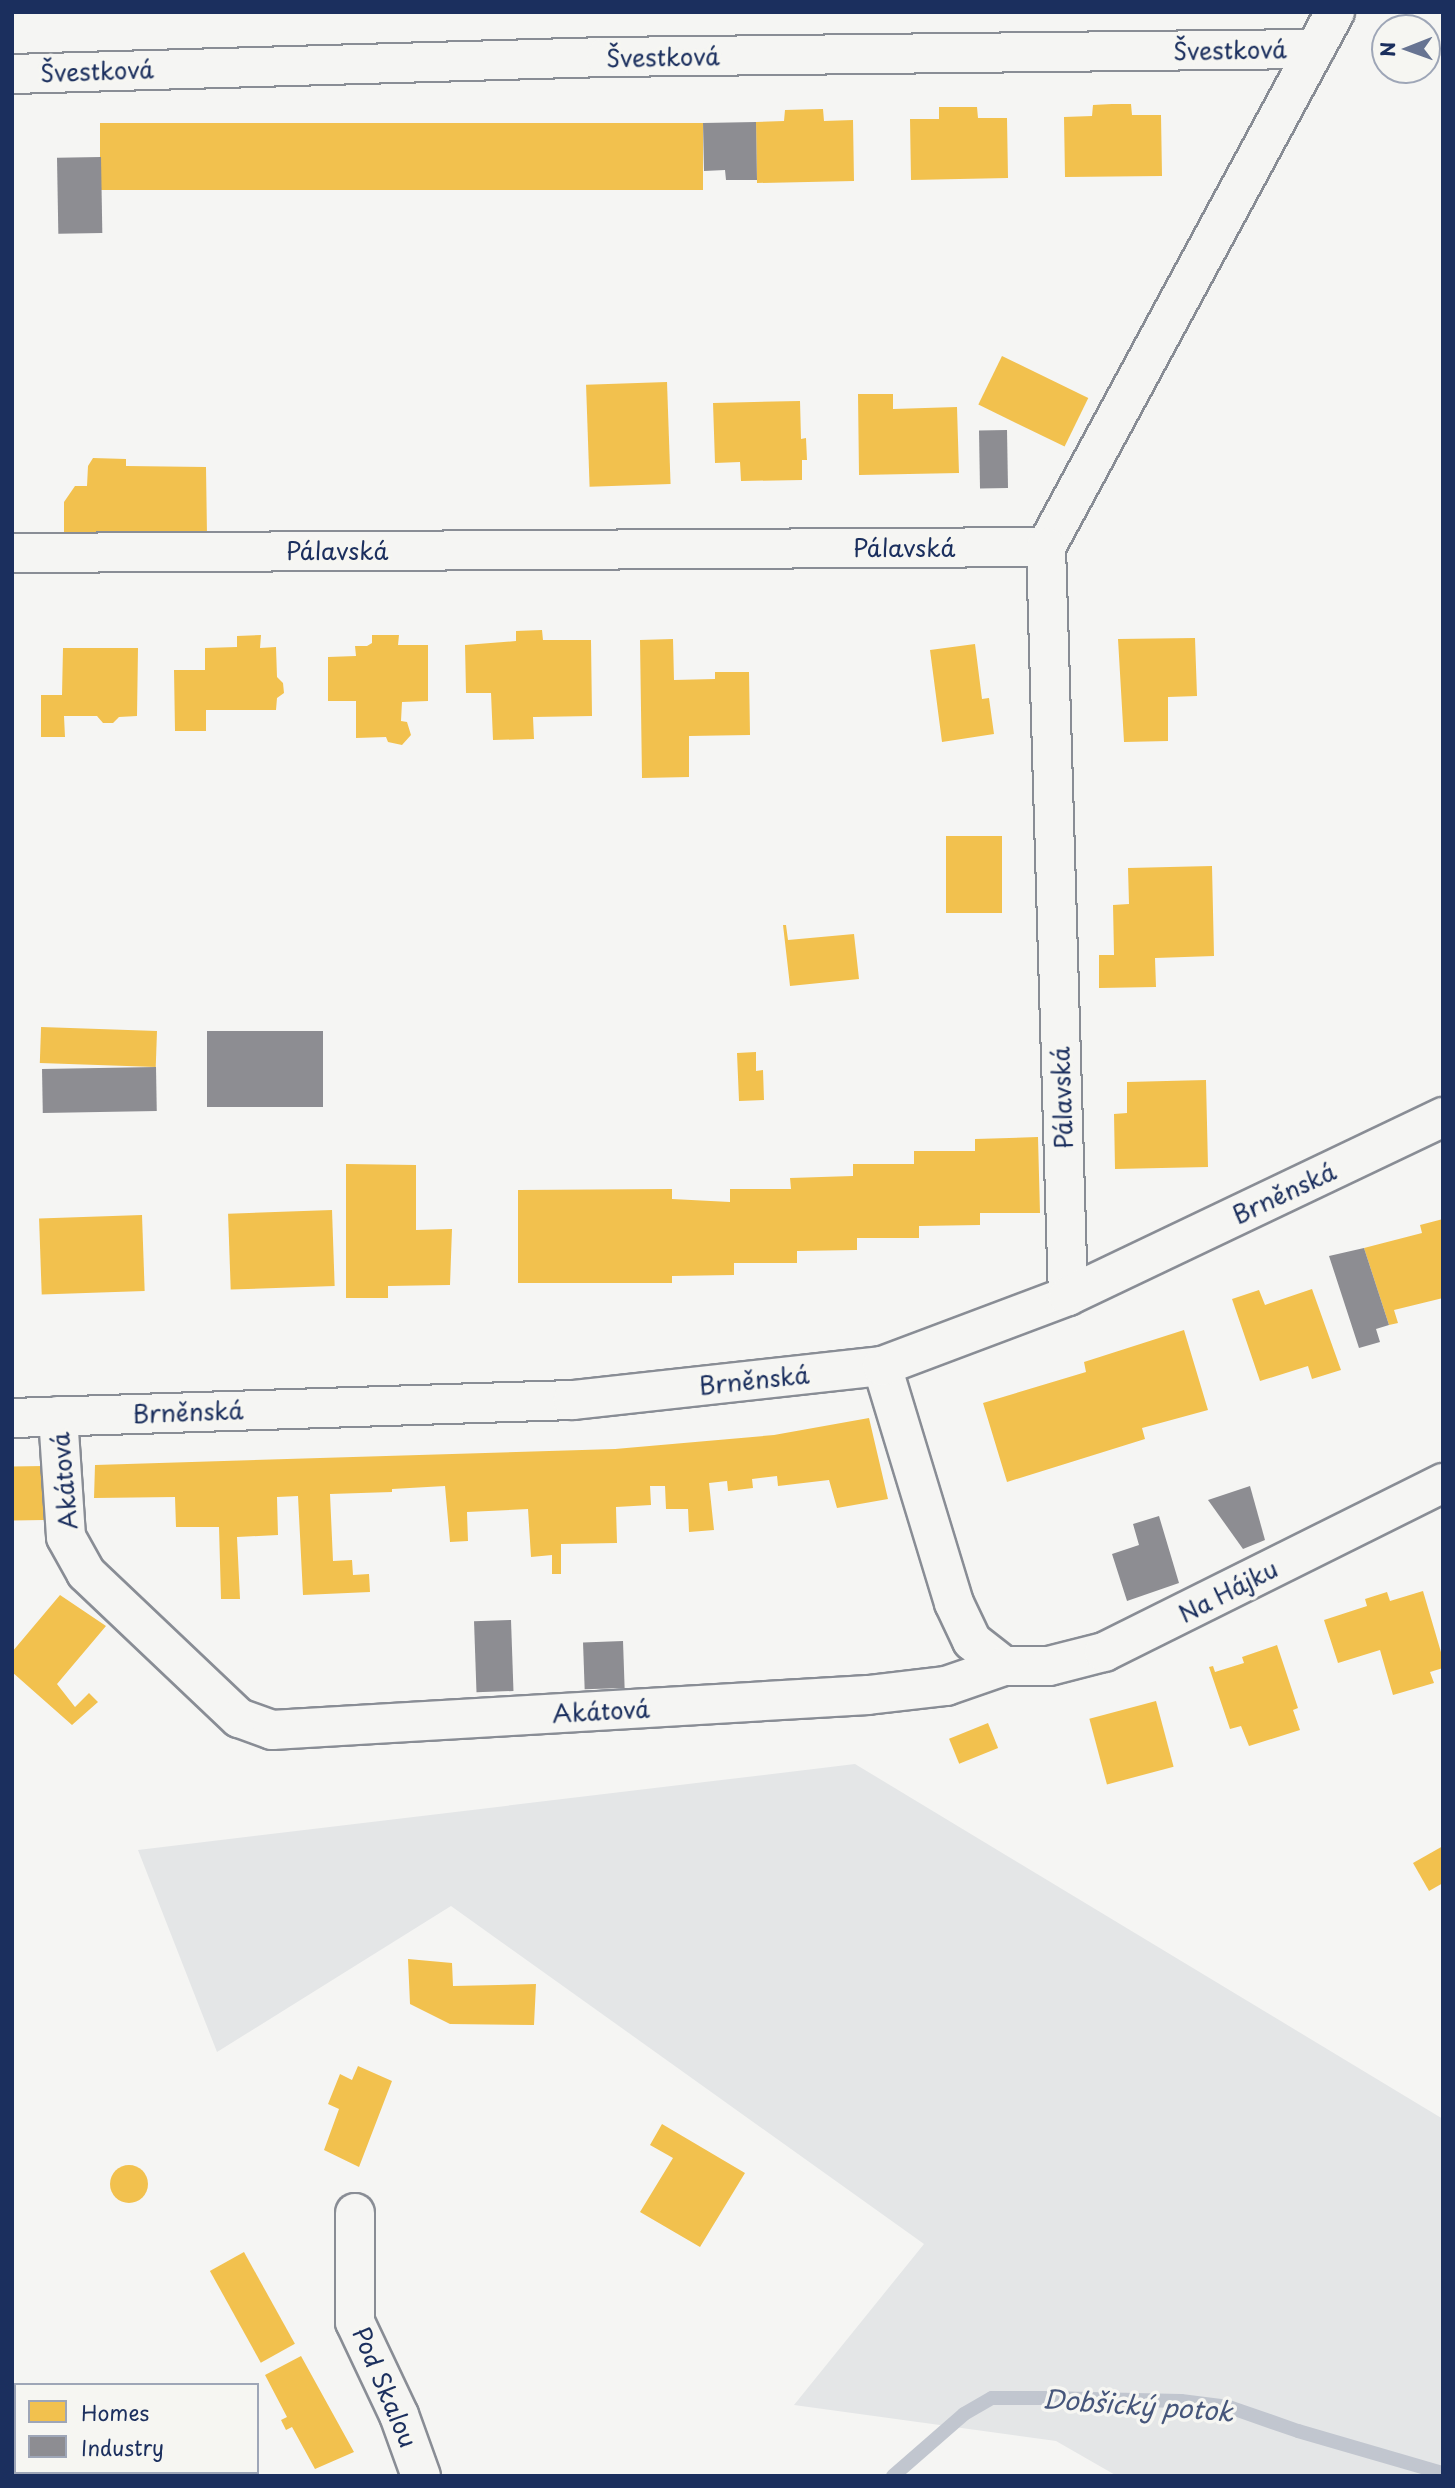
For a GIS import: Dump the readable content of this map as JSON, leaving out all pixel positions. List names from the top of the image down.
{
  "streets": {
    "street": [
      "Švestková",
      "Pálavská",
      "Brněnská",
      "Akátová",
      "Na Hájku",
      "Pod Skalou"
    ]
  },
  "crossings": [
    ["Pálavská", "Brněnská"],
    ["Brněnská", "Akátová"],
    ["Akátová", "Na Hájku"]
  ],
  "water": ["Dobšický potok"],
  "legend": ["Homes", "Industry"],
  "north": "left"
}
